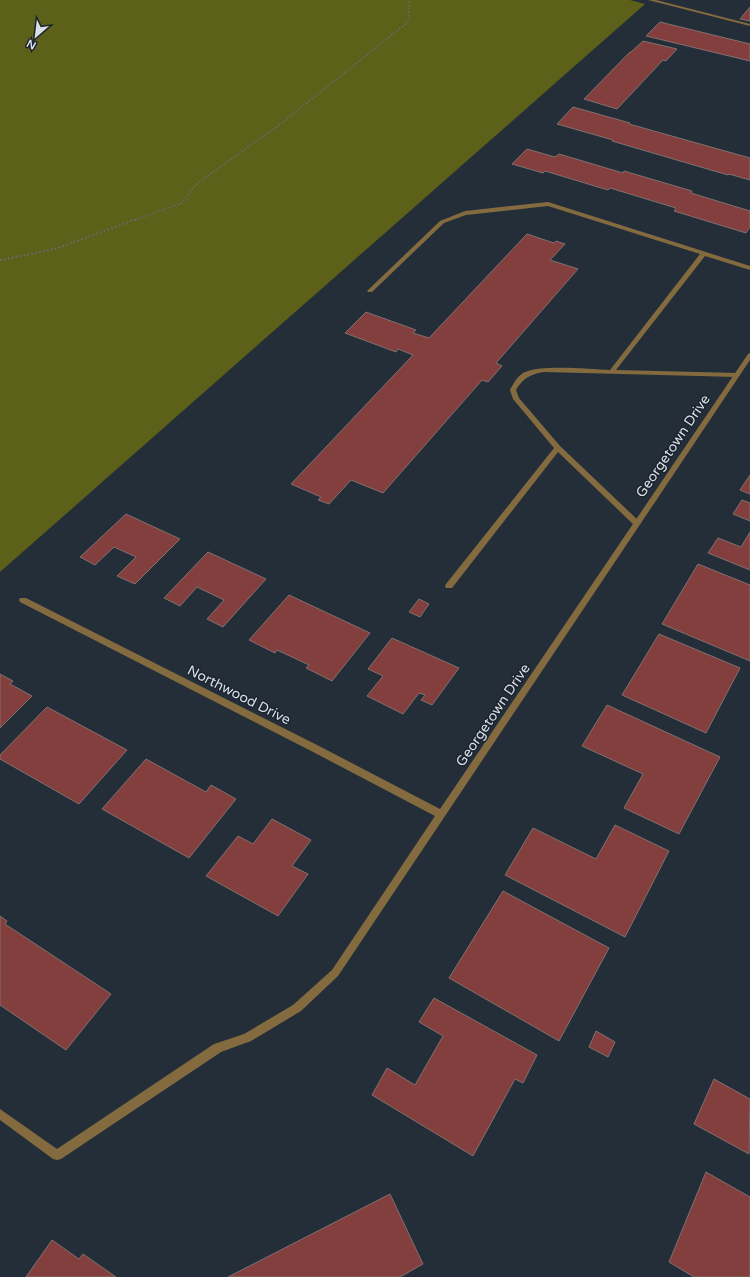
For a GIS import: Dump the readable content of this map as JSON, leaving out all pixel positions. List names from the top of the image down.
{
  "streets": {
    "street": ["Georgetown Drive", "Northwood Drive"]
  },
  "crossings": [
    ["Georgetown Drive", "Northwood Drive"]
  ],
  "north": "bottom left"
}
